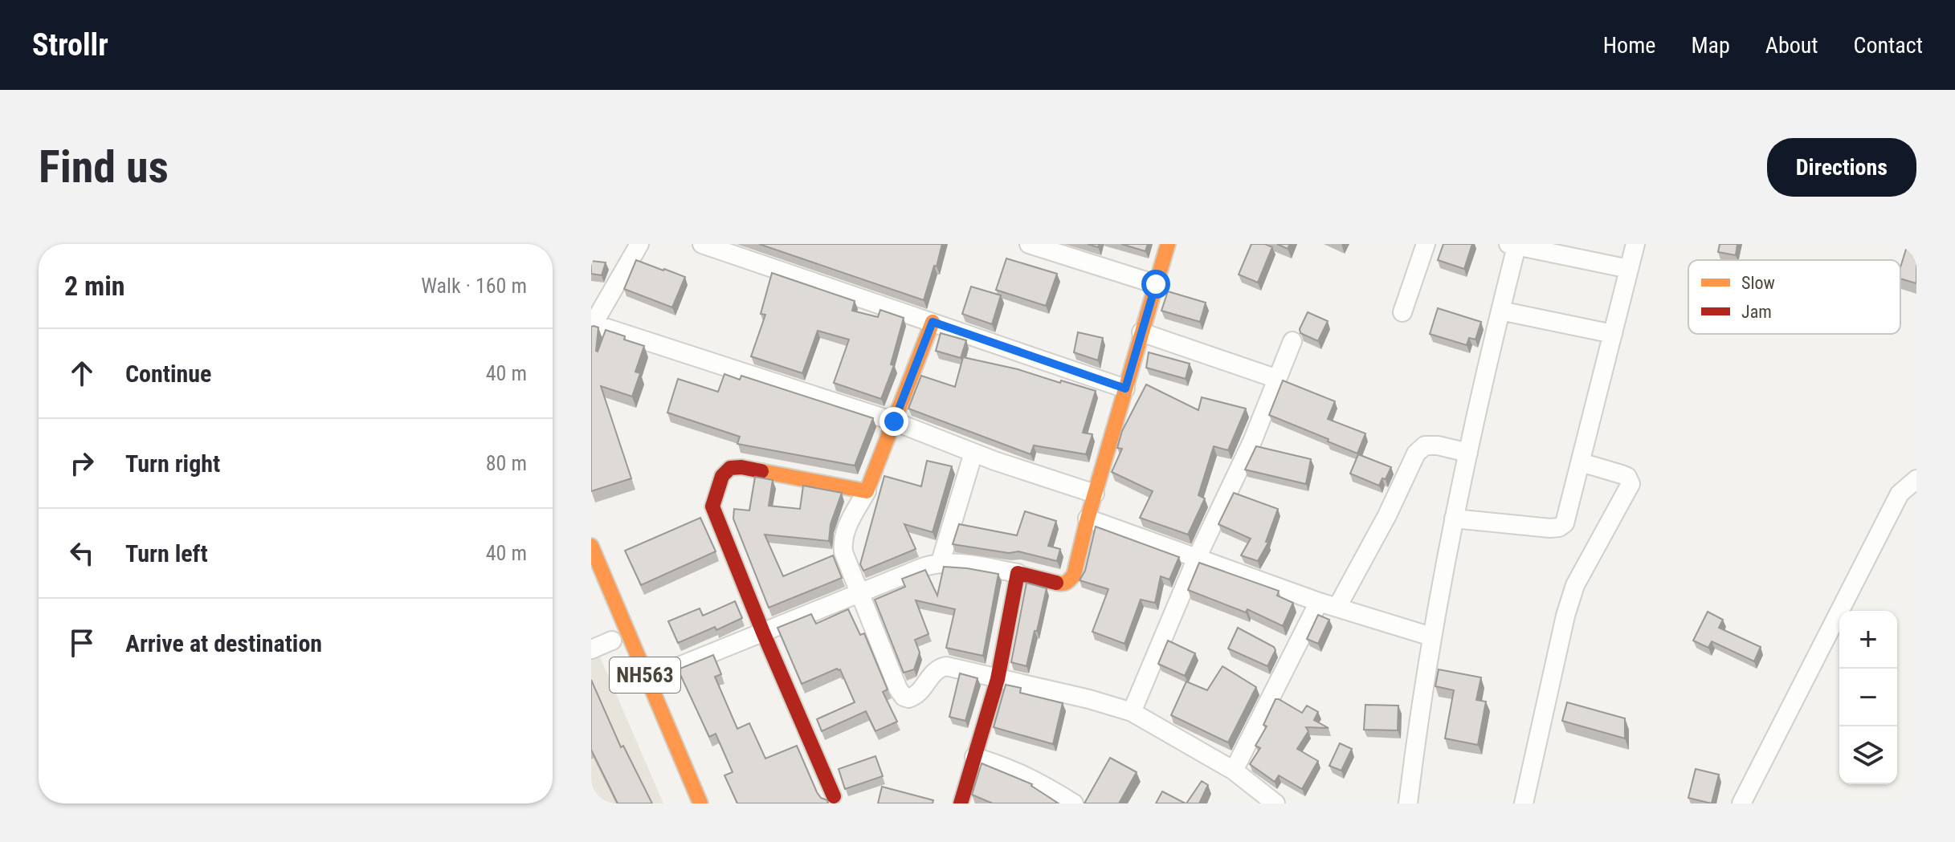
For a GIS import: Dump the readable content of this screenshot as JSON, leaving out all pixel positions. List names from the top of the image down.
{
  "streets": {
    "main road": ["NH563"]
  },
  "legend": ["Slow", "Jam"],
  "page": {
    "header": "Strollr",
    "nav": [
      "Home",
      "Map",
      "About",
      "Contact"
    ],
    "buttons": "Directions",
    "title": "Find us",
    "heading": ["2 min", "Walk · 160 m"],
    "list": [
      ["Continue", "40 m"],
      ["Turn right", "80 m"],
      ["Turn left", "40 m"],
      "Arrive at destination"
    ],
    "map_buttons": ["+", "−"]
  }
}
